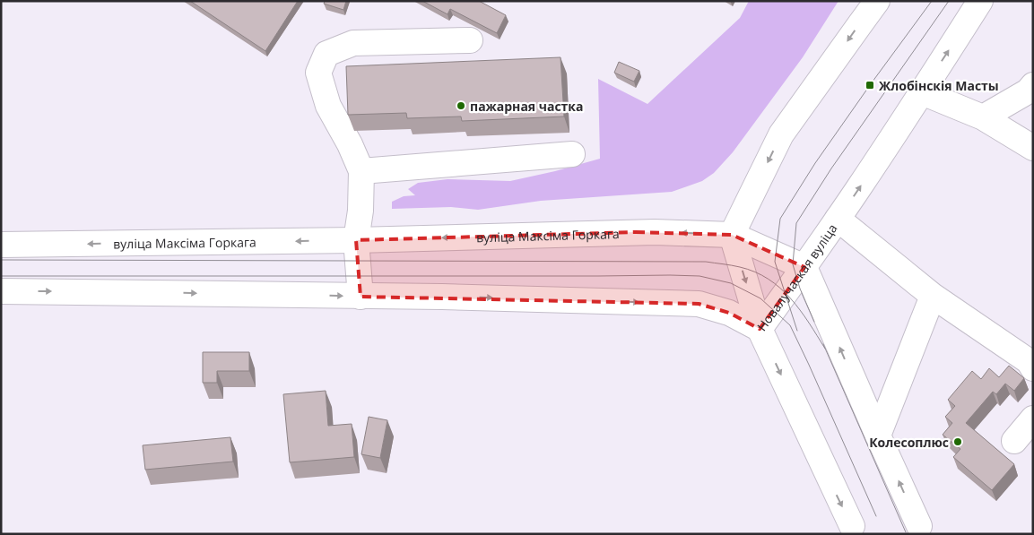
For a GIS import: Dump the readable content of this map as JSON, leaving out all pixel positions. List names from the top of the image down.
{
  "streets": {
    "main road": ["вуліца Максіма Горкага", "Новалучаская вуліца"]
  },
  "crossings": [
    ["вуліца Максіма Горкага", "Новалучаская вуліца"]
  ],
  "places": {
    "transit": ["Жлобінскія Масты"],
    "other": ["пажарная частка", "Колесоплюс"]
  }
}
